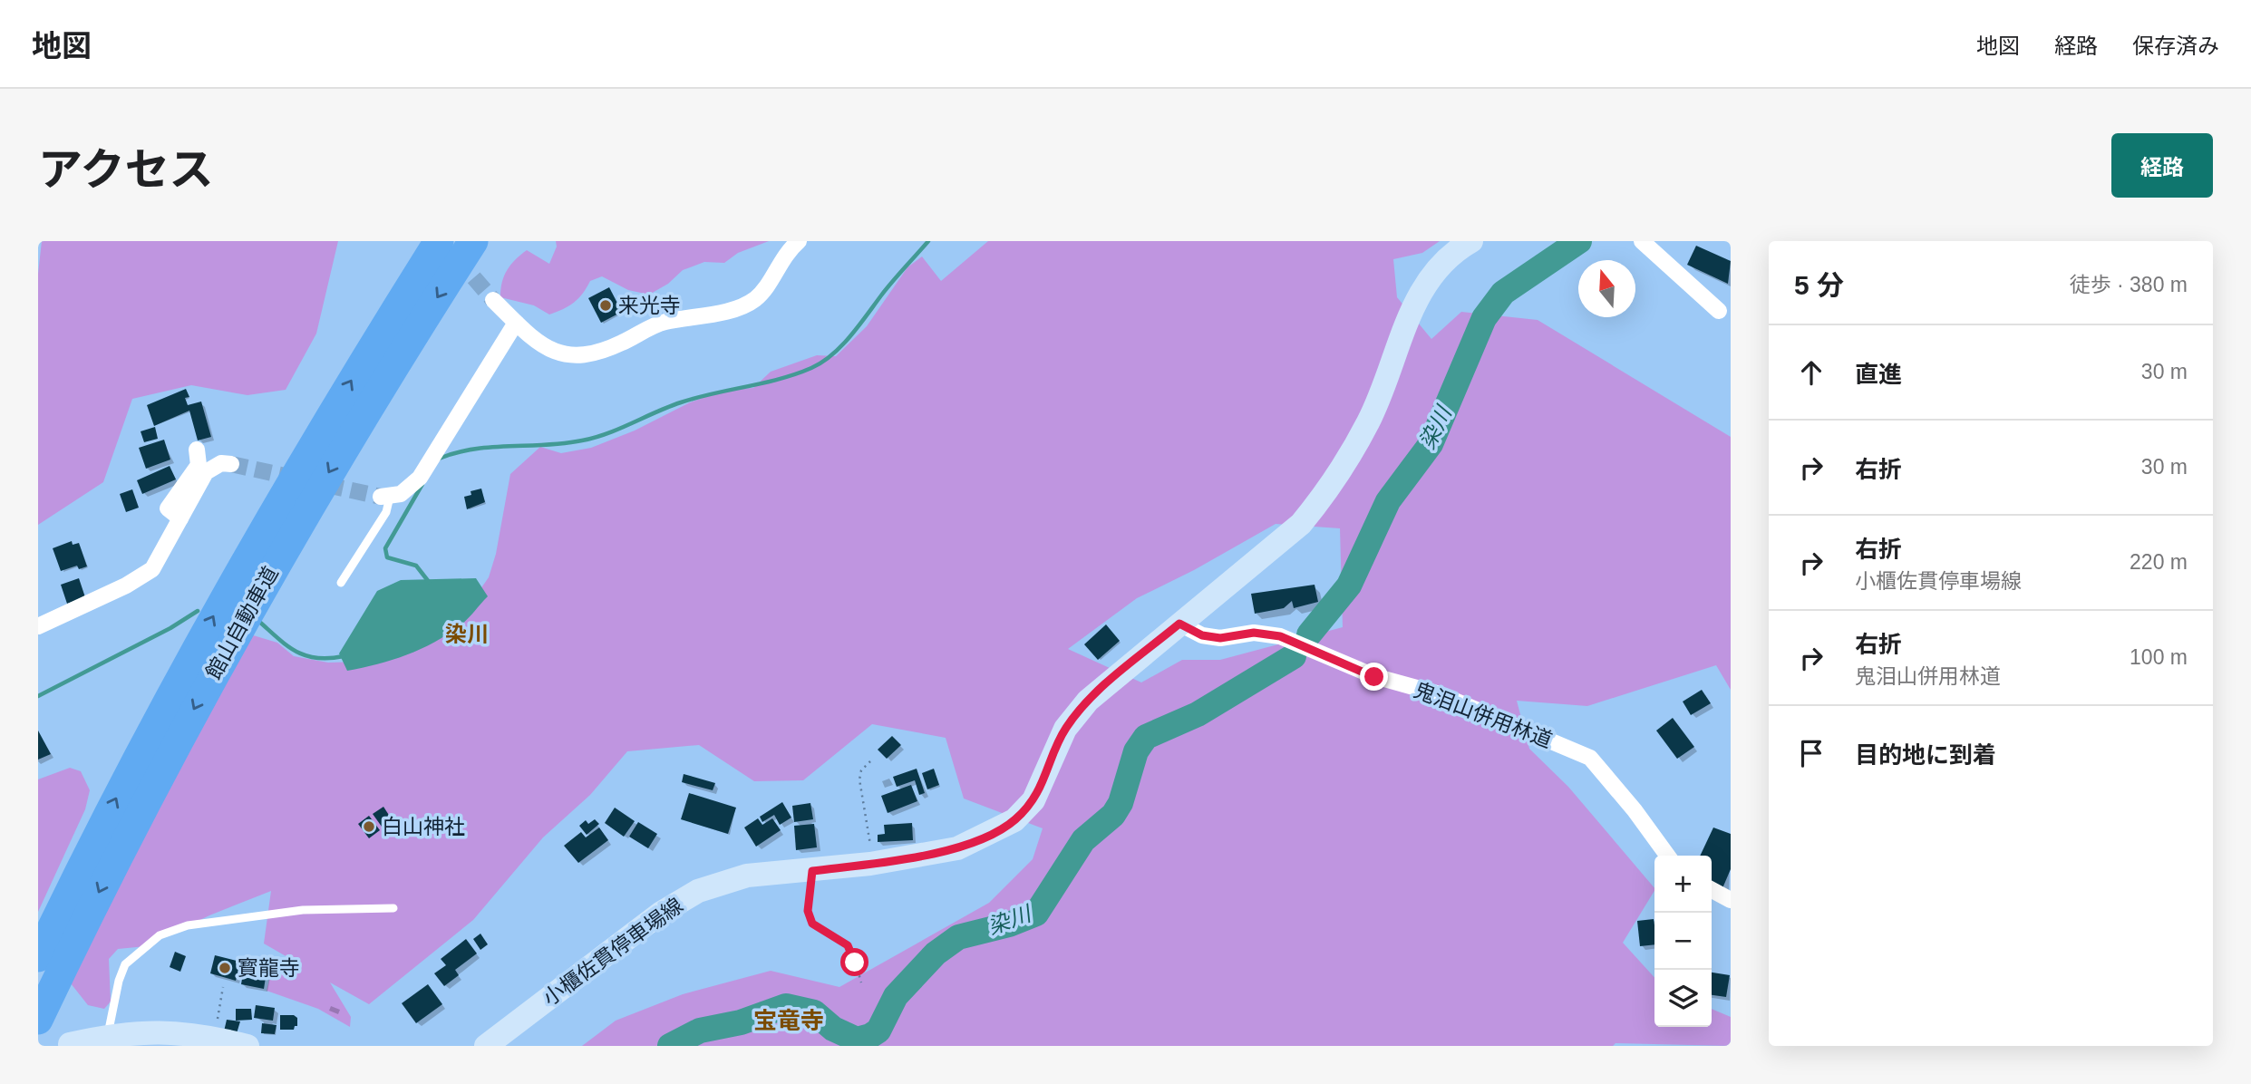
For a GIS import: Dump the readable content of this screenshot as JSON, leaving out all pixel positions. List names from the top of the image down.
{
  "streets": {
    "highway": ["館山自動車道"],
    "main road": ["小櫃佐貫停車場線"],
    "street": ["鬼泪山併用林道"]
  },
  "crossings": [
    ["鬼泪山併用林道", "小櫃佐貫停車場線"]
  ],
  "districts": ["染川", "宝竜寺"],
  "water": ["染川"],
  "places": ["来光寺", "白山神社", "寳龍寺"],
  "north": "top",
  "page": {
    "header": "地図",
    "nav": ["地図", "経路", "保存済み"],
    "title": "アクセス",
    "buttons": "経路",
    "heading": ["5 分", "徒歩 · 380 m"],
    "list": [
      ["直進", "30 m"],
      ["右折", "30 m"],
      ["右折", "小櫃佐貫停車場線", "220 m"],
      ["右折", "鬼泪山併用林道", "100 m"],
      "目的地に到着"
    ],
    "map_buttons": ["+", "−"]
  }
}
